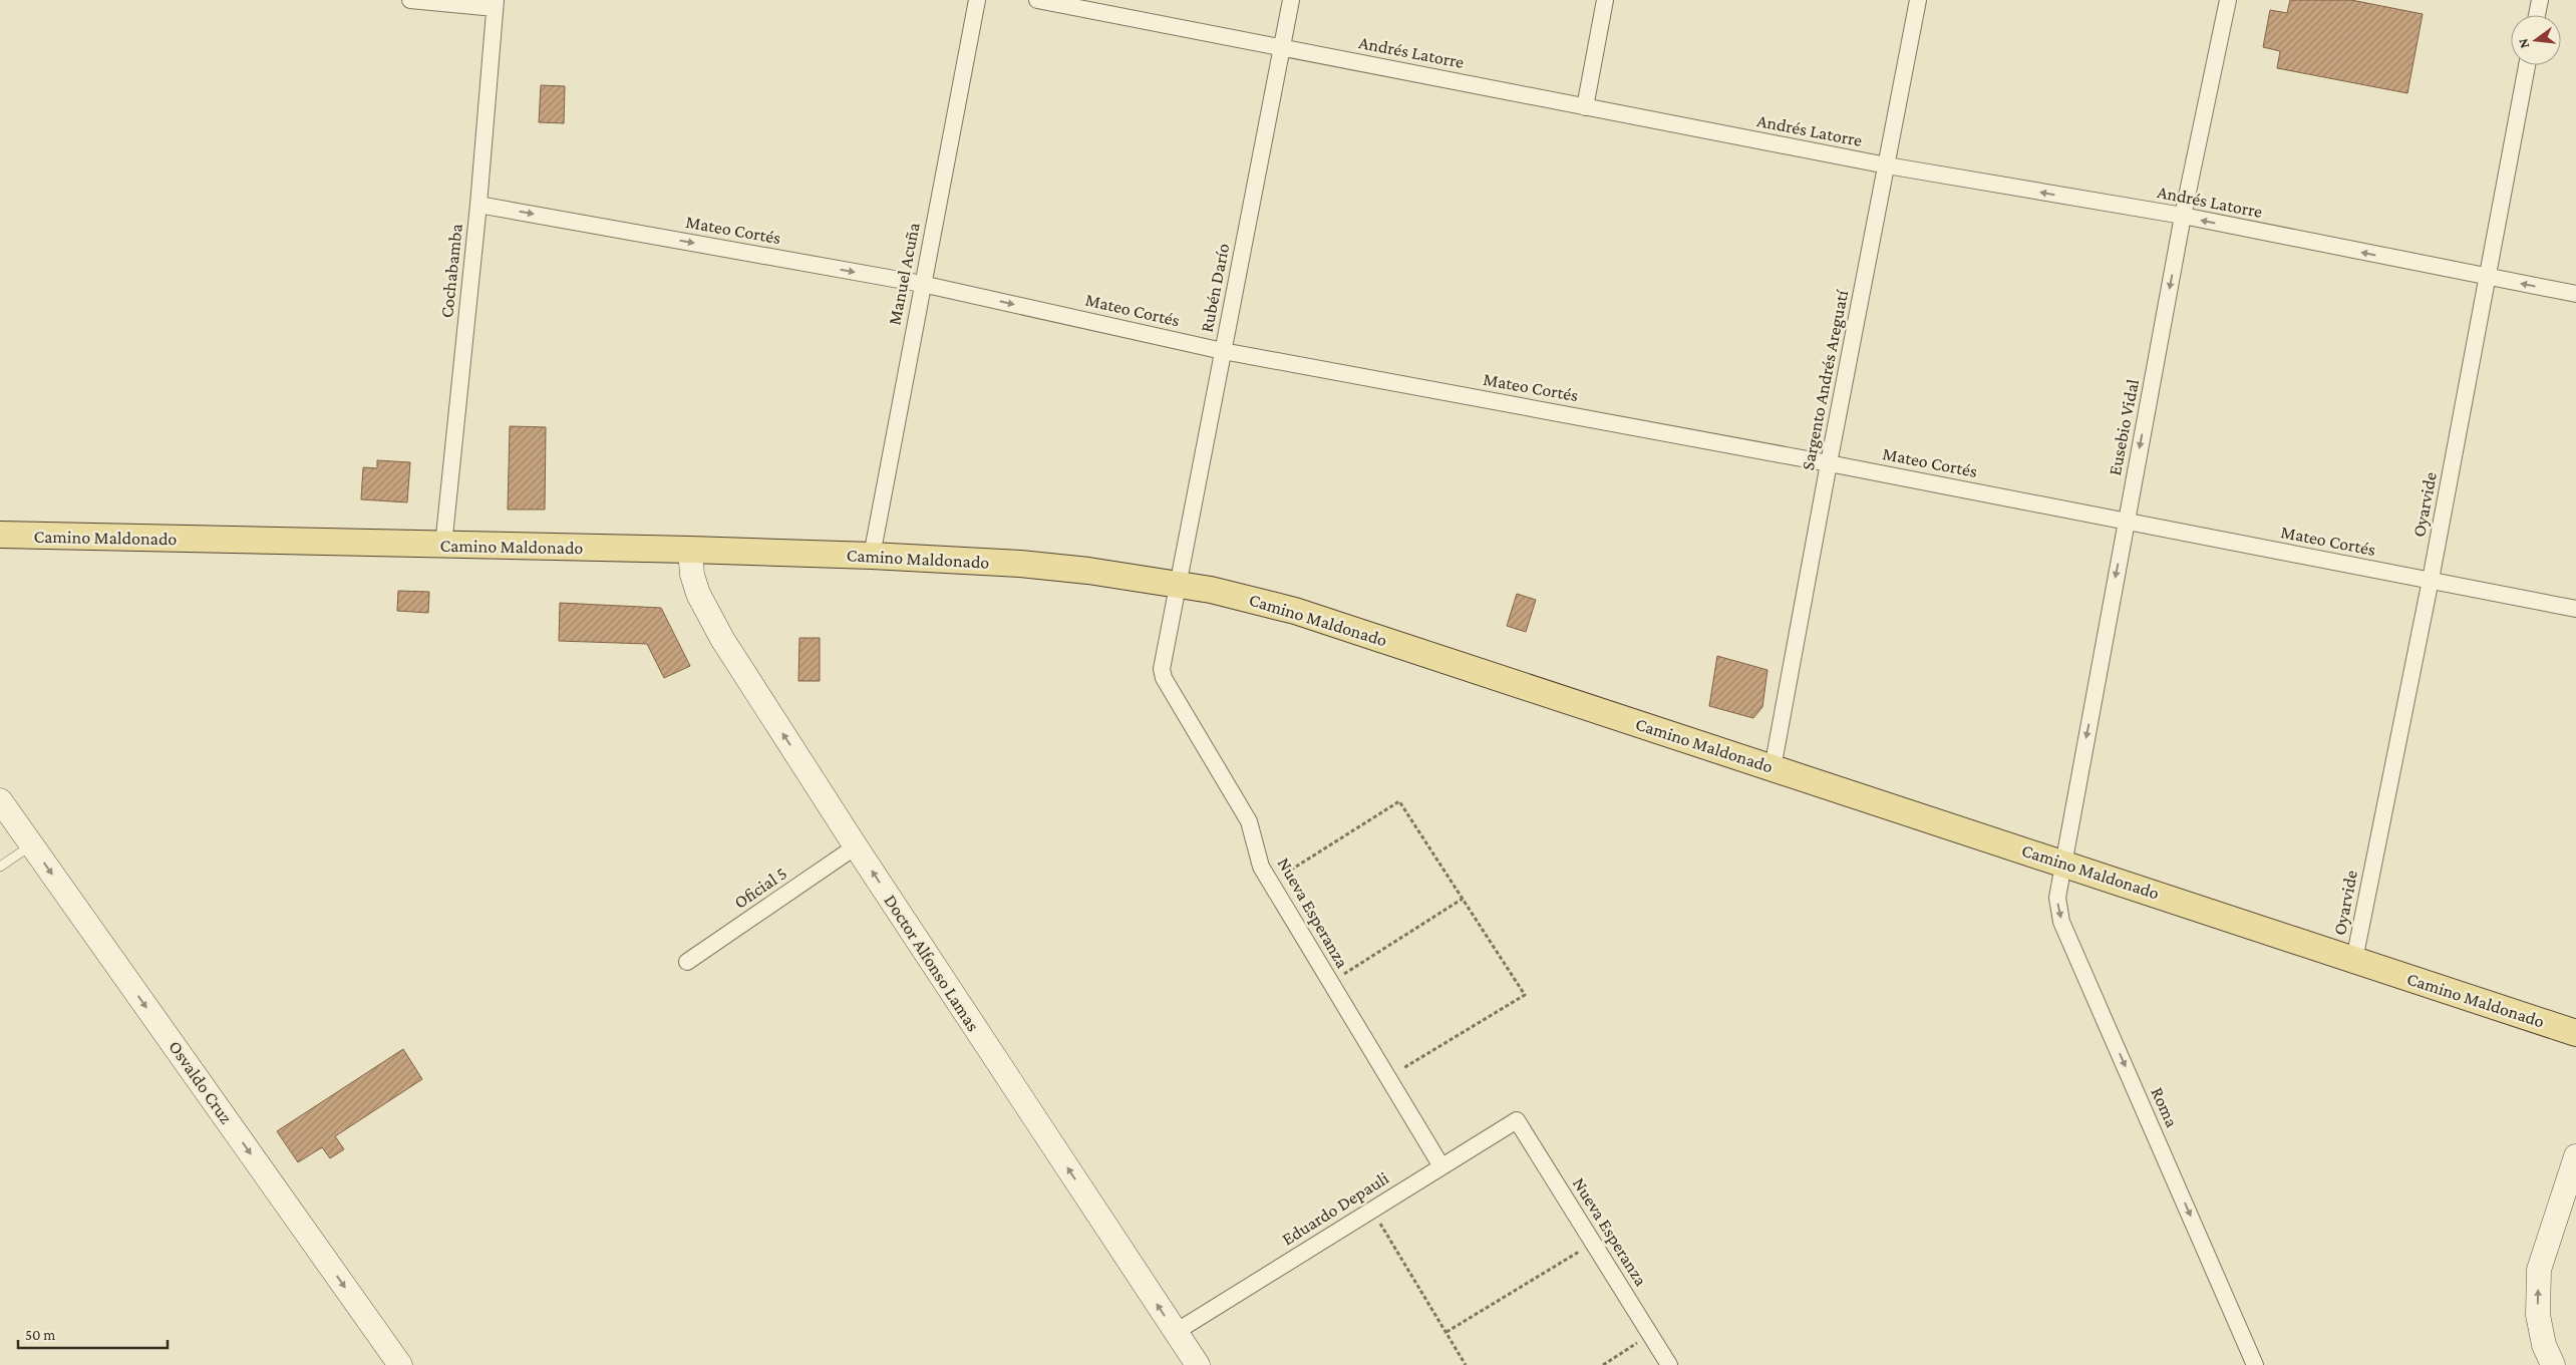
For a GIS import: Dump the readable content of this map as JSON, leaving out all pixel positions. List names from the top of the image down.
{
  "streets": {
    "main road": ["Camino Maldonado"],
    "street": [
      "Andrés Latorre",
      "Mateo Cortés",
      "Cochabamba",
      "Manuel Acuña",
      "Rubén Darío",
      "Sargento Andrés Areguatí",
      "Eusebio Vidal",
      "Oyarvide",
      "Oficial 5",
      "Nueva Esperanza",
      "Doctor Alfonso Lamas",
      "Osvaldo Cruz",
      "Roma",
      "Eduardo Depauli"
    ]
  },
  "crossings": [
    ["Andrés Latorre", "Rubén Darío"],
    ["Andrés Latorre", "Sargento Andrés Areguatí"],
    ["Andrés Latorre", "Eusebio Vidal"],
    ["Andrés Latorre", "Oyarvide"],
    ["Mateo Cortés", "Cochabamba"],
    ["Mateo Cortés", "Manuel Acuña"],
    ["Mateo Cortés", "Rubén Darío"],
    ["Mateo Cortés", "Sargento Andrés Areguatí"],
    ["Mateo Cortés", "Eusebio Vidal"],
    ["Mateo Cortés", "Oyarvide"],
    ["Cochabamba", "Camino Maldonado"],
    ["Manuel Acuña", "Camino Maldonado"],
    ["Rubén Darío", "Camino Maldonado"],
    ["Rubén Darío", "Nueva Esperanza"],
    ["Sargento Andrés Areguatí", "Camino Maldonado"],
    ["Eusebio Vidal", "Camino Maldonado"],
    ["Eusebio Vidal", "Roma"],
    ["Oyarvide", "Camino Maldonado"],
    ["Camino Maldonado", "Nueva Esperanza"],
    ["Camino Maldonado", "Doctor Alfonso Lamas"],
    ["Camino Maldonado", "Roma"],
    ["Oficial 5", "Doctor Alfonso Lamas"],
    ["Nueva Esperanza", "Eduardo Depauli"],
    ["Doctor Alfonso Lamas", "Eduardo Depauli"]
  ],
  "one_way": [
    "Andrés Latorre",
    "Mateo Cortés",
    "Eusebio Vidal",
    "Doctor Alfonso Lamas",
    "Osvaldo Cruz",
    "Roma"
  ],
  "scale_bar": "50 m",
  "north": "left"
}
